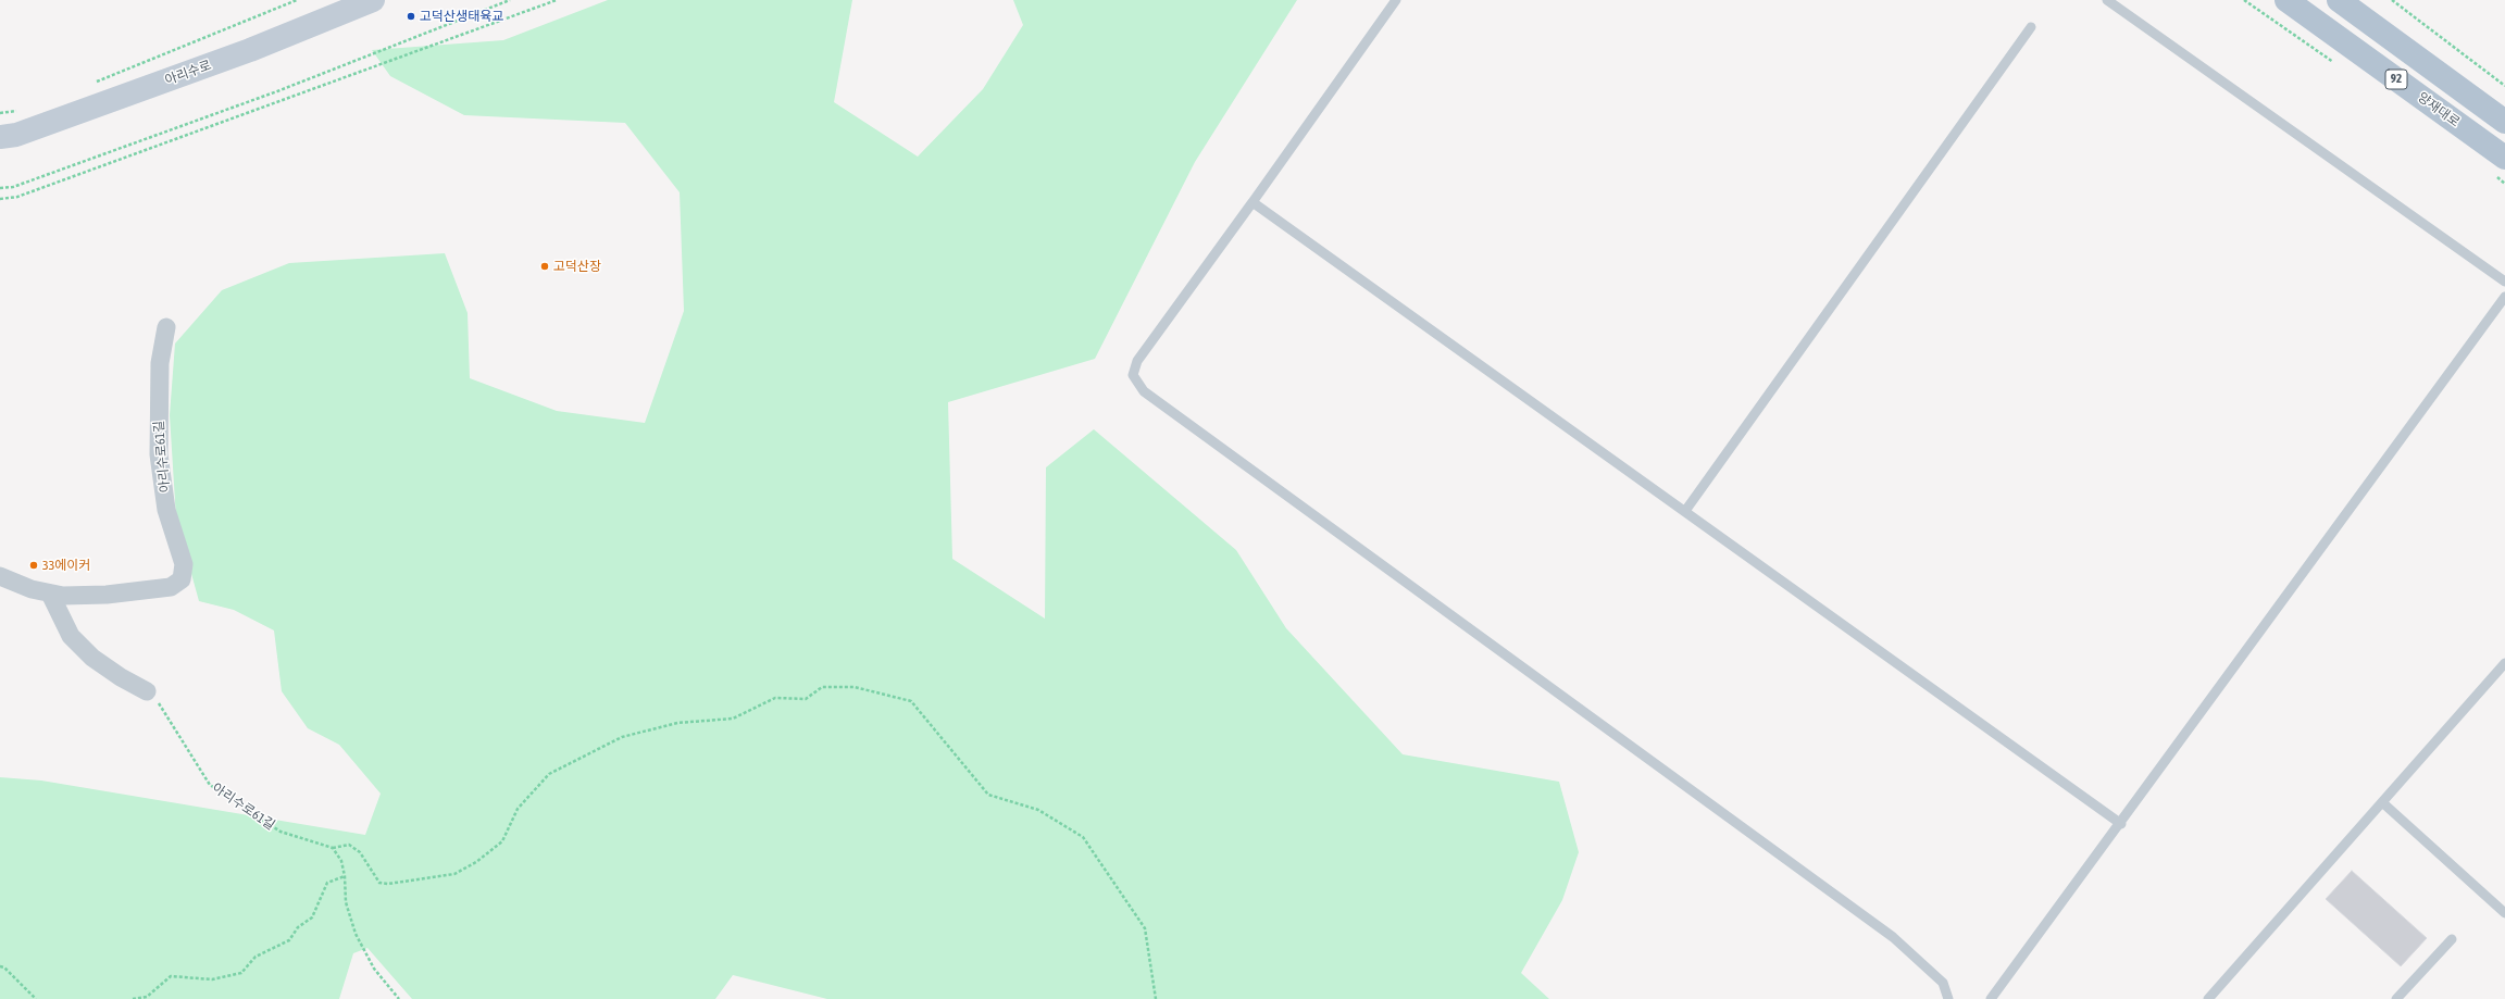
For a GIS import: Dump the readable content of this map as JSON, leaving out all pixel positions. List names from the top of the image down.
{
  "streets": {
    "main road": ["아리수로", "92", "양재대로"],
    "street": ["아리수로61길"]
  },
  "places": ["고덕산생태육교", "고덕산장", "33에이커"]
}
